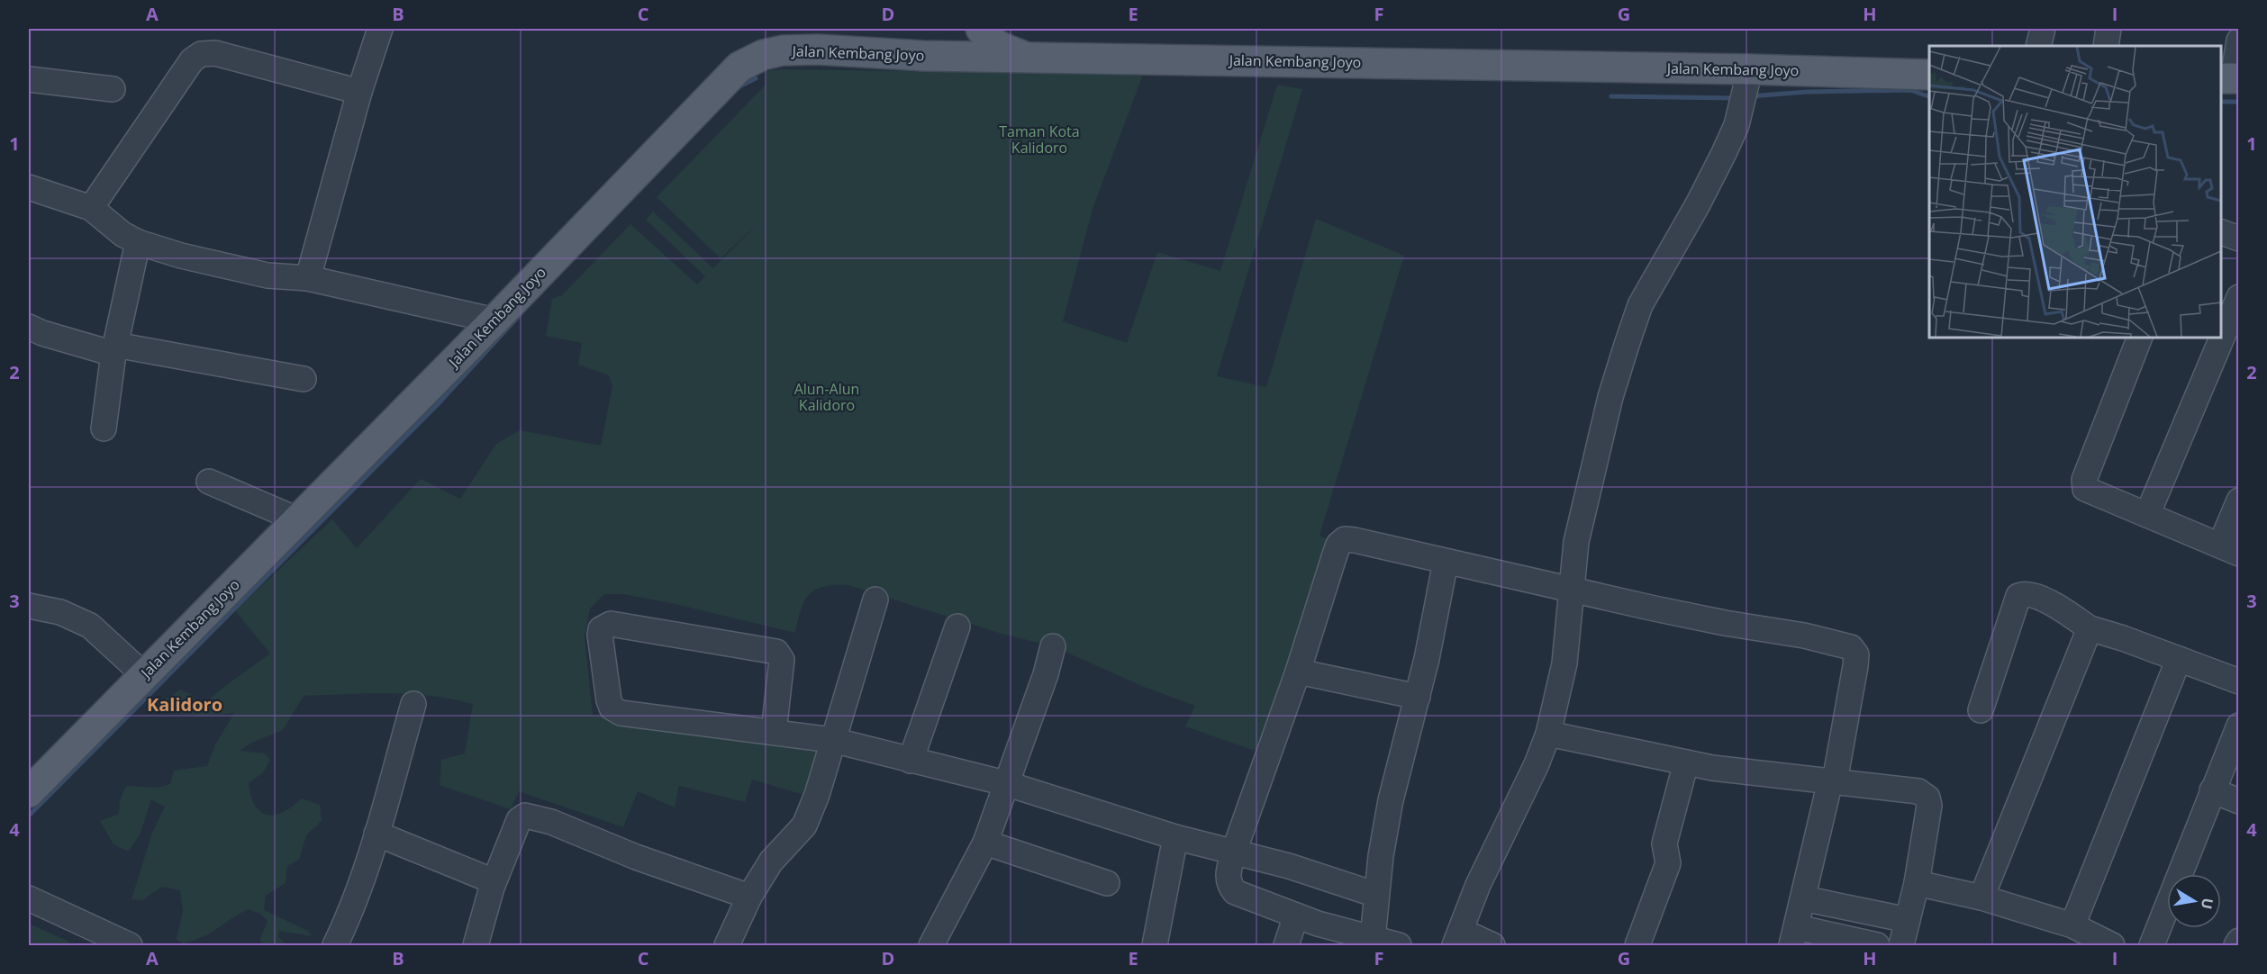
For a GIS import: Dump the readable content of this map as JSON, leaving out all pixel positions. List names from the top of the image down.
{
  "streets": {
    "main road": ["Jalan Kembang Joyo"]
  },
  "districts": ["Kalidoro"],
  "parks": ["Taman Kota Kalidoro", "Alun-Alun Kalidoro"],
  "north": "right",
  "grid": {
    "columns": [
      "A",
      "B",
      "C",
      "D",
      "E",
      "F",
      "G",
      "H",
      "I"
    ],
    "rows": [
      "1",
      "2",
      "3",
      "4"
    ]
  }
}
